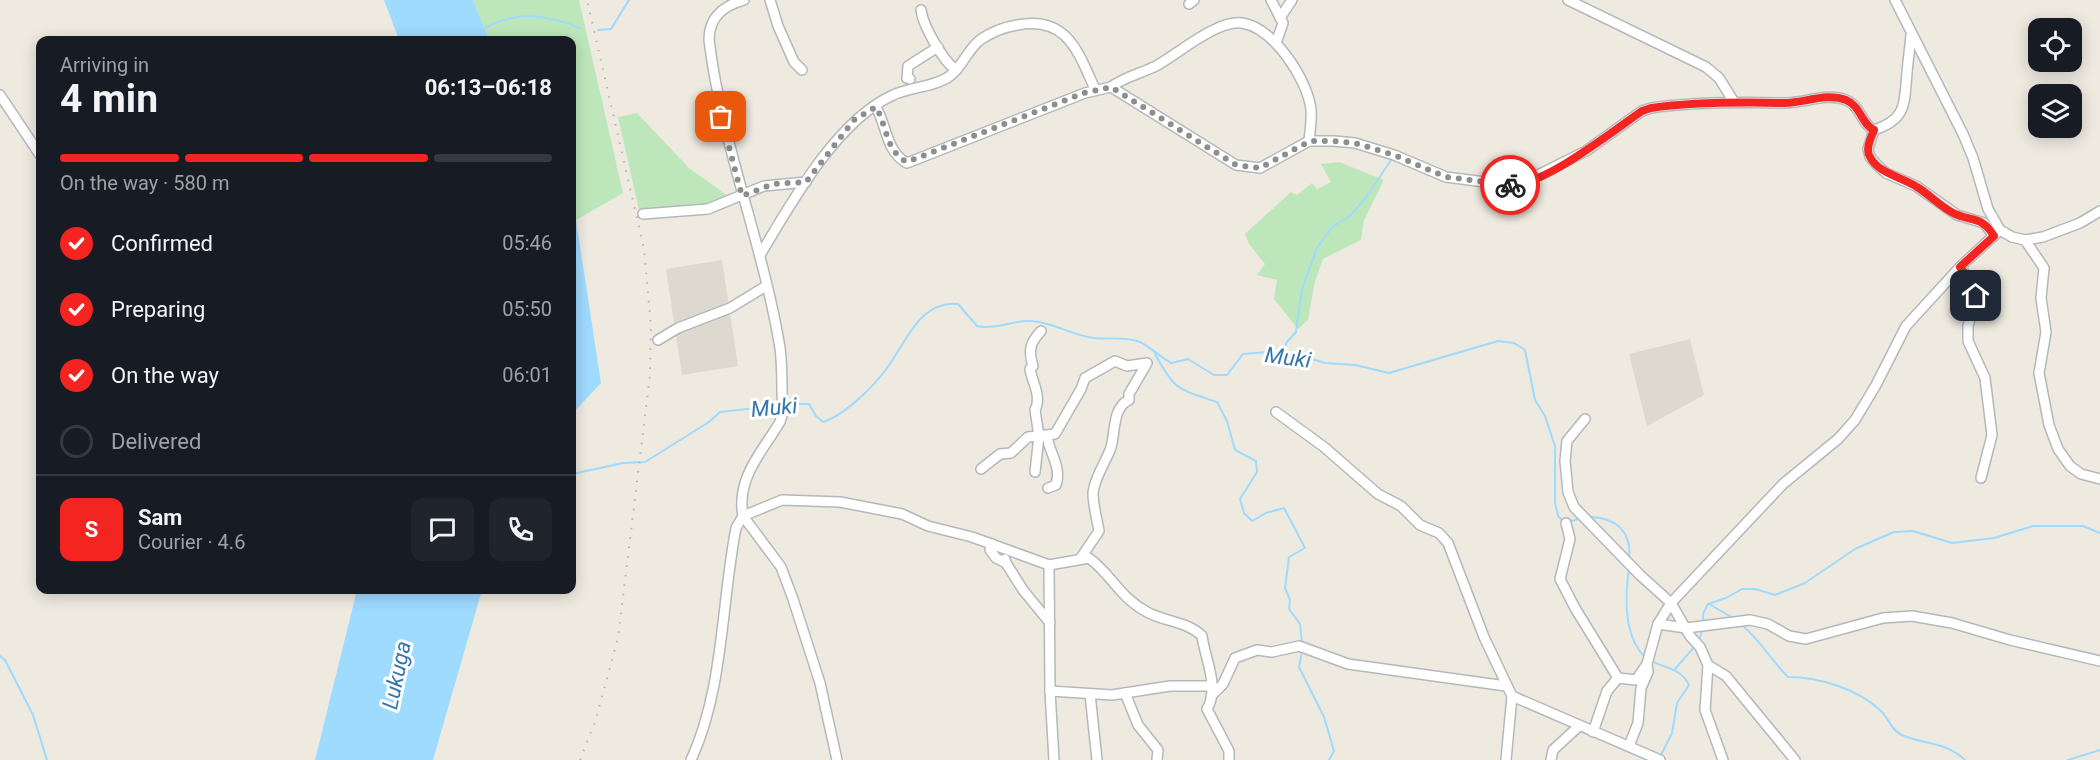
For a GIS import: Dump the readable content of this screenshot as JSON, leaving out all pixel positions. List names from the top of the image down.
{
  "water": ["Muki", "Lukuga"],
  "page": {
    "heading": ["4 min", "Arriving in", "06:13–06:18"],
    "panel": ["Sam", "Courier · 4.6"],
    "bar": "On the way · 580 m",
    "list": [
      ["Confirmed", "05:46"],
      ["Preparing", "05:50"],
      ["On the way", "06:01"],
      "Delivered"
    ],
    "round": "S"
  }
}
